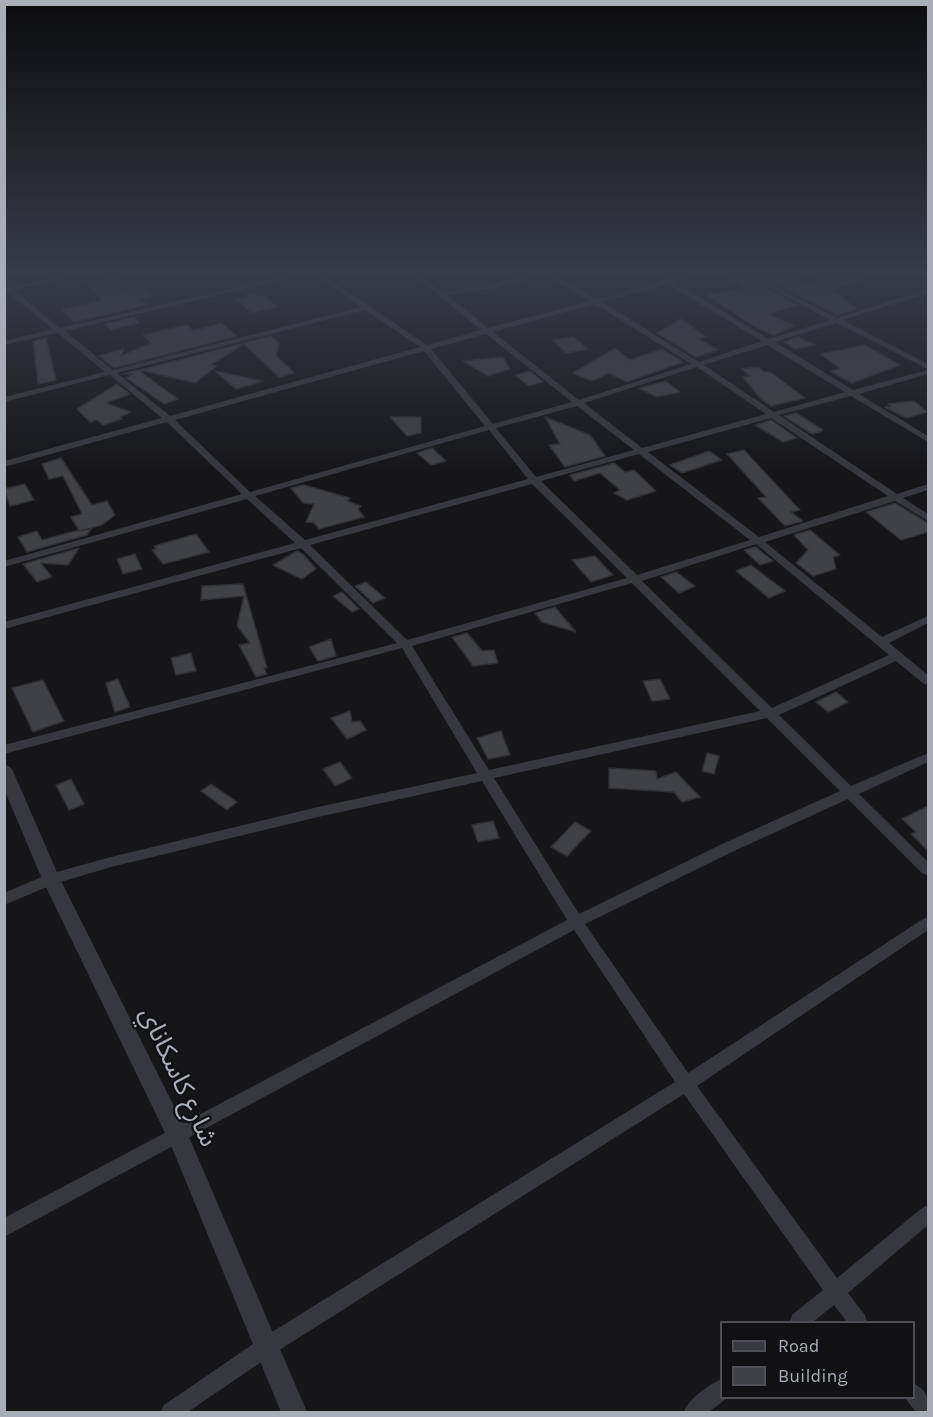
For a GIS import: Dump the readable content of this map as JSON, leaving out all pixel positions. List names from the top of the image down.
{
  "streets": {
    "street": ["شارع كاسكاناي"]
  },
  "legend": ["Road", "Building"]
}
